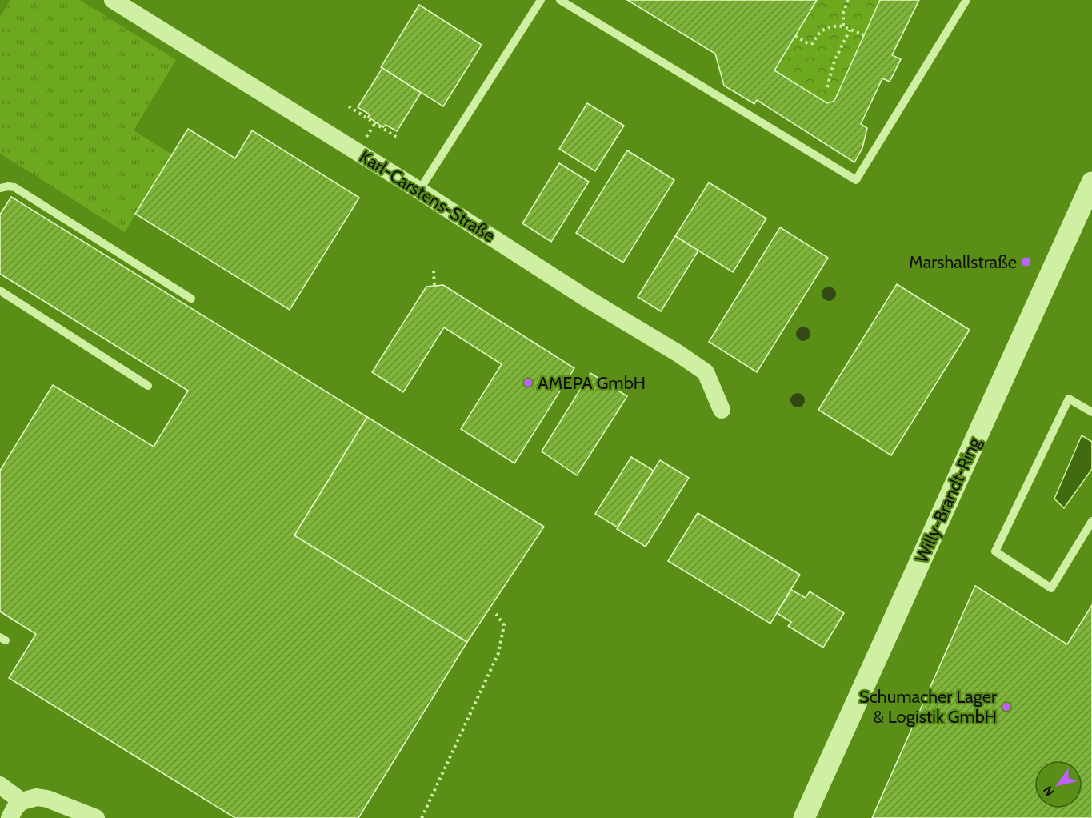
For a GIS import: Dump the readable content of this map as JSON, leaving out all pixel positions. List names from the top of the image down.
{
  "streets": {
    "street": ["Karl-Carstens-Straße", "Willy-Brandt-Ring"]
  },
  "places": {
    "transit": ["Marshallstraße"],
    "other": ["AMEPA GmbH", "Schumacher Lager & Logistik GmbH"]
  },
  "north": "bottom left"
}
